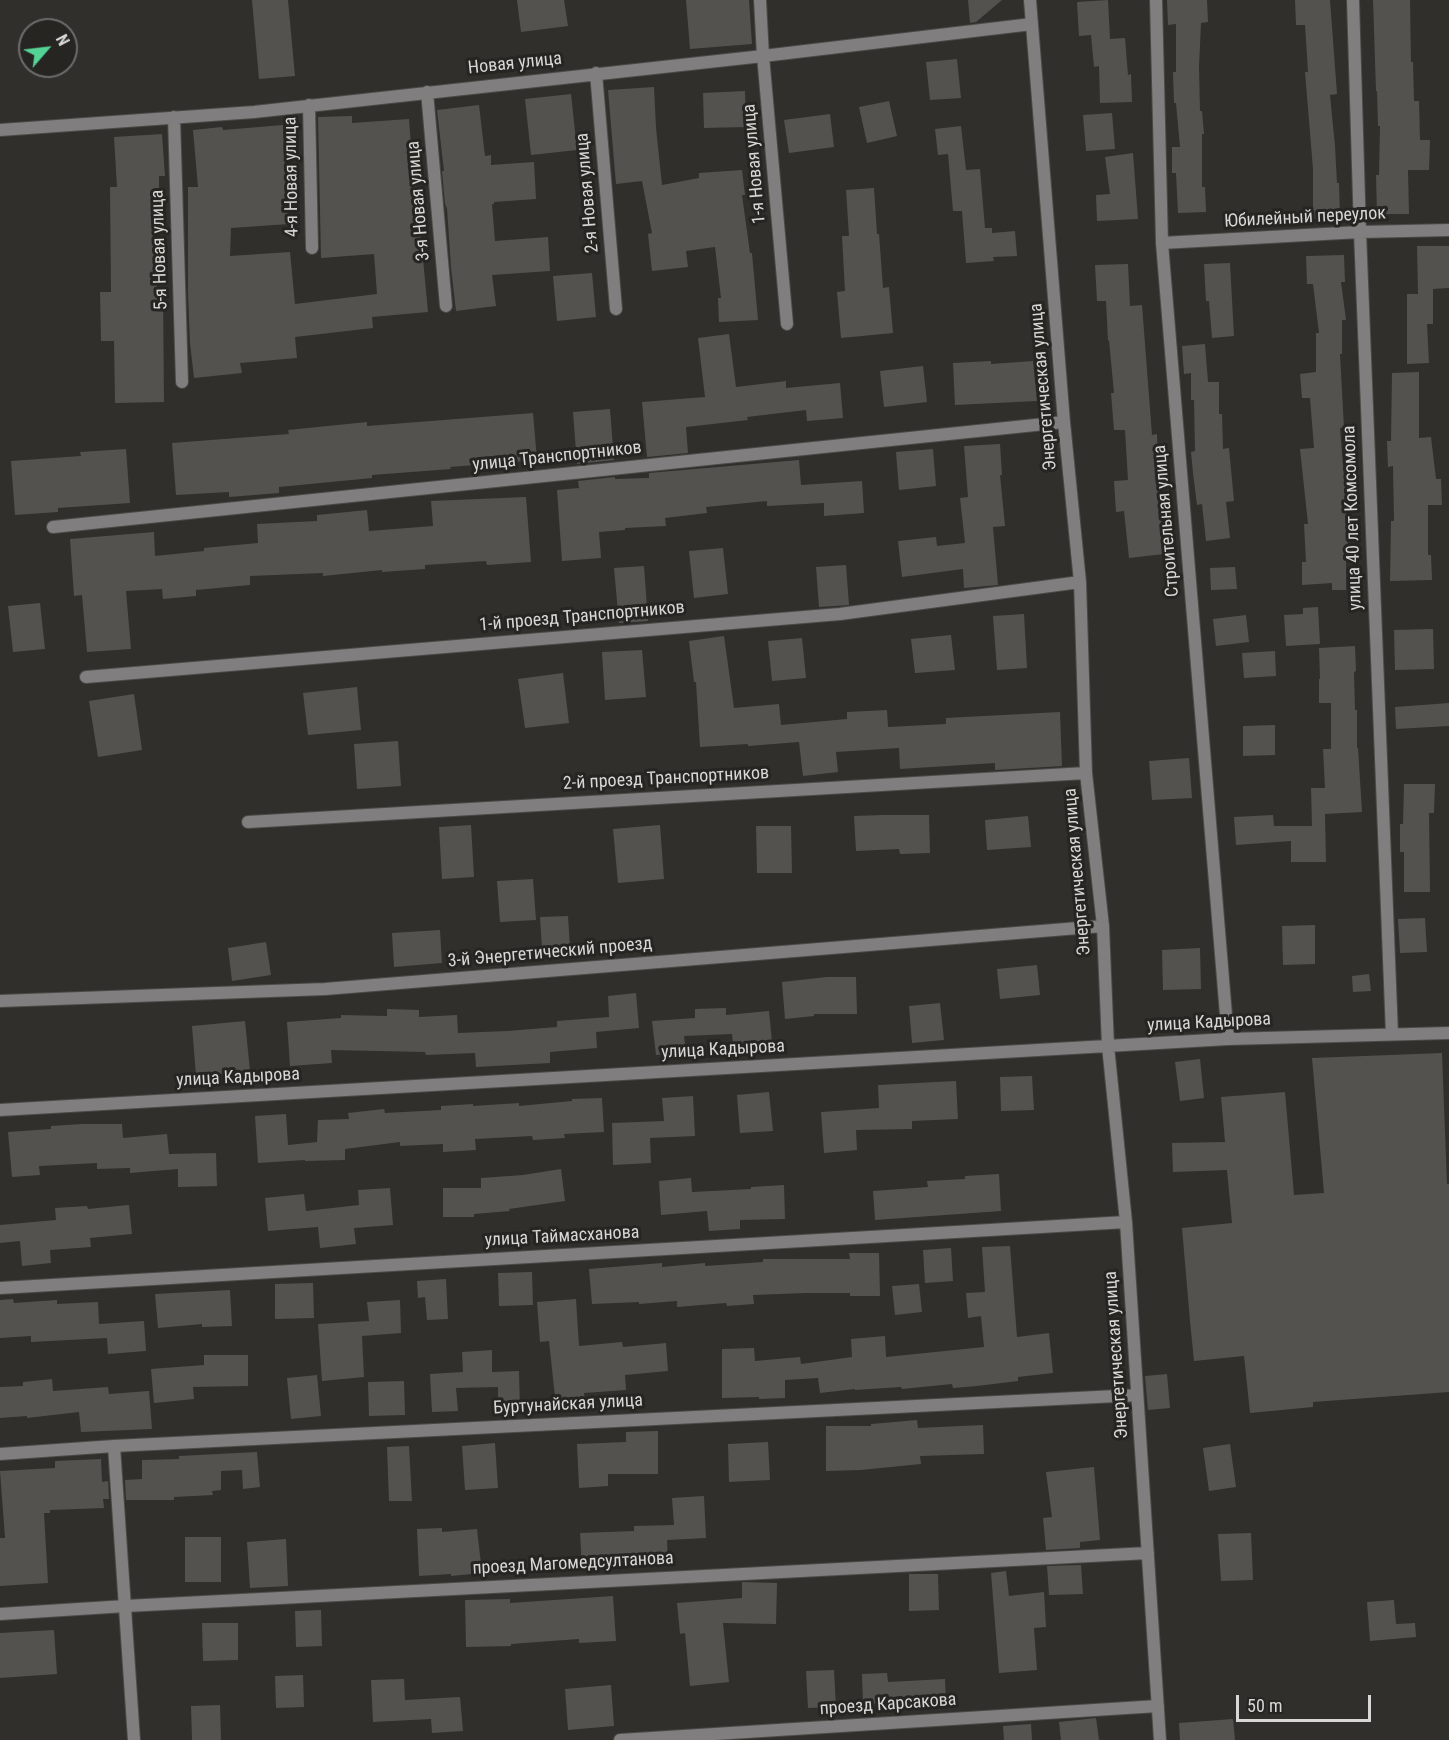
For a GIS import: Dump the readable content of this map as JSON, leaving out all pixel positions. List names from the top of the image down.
{
  "streets": {
    "street": [
      "Новая улица",
      "1-я Новая улица",
      "4-я Новая улица",
      "2-я Новая улица",
      "3-я Новая улица",
      "Юбилейный переулок",
      "5-я Новая улица",
      "Энергетическая улица",
      "улица Транспортников",
      "улица 40 лет Комсомола",
      "Строительная улица",
      "1-й проезд Транспортников",
      "2-й проезд Транспортников",
      "3-й Энергетический проезд",
      "улица Кадырова",
      "улица Таймасханова",
      "Буртунайская улица",
      "проезд Магомедсултанова",
      "проезд Карсакова"
    ]
  },
  "crossings": [
    ["Новая улица", "1-я Новая улица"],
    ["Новая улица", "4-я Новая улица"],
    ["Новая улица", "2-я Новая улица"],
    ["Новая улица", "3-я Новая улица"],
    ["Новая улица", "5-я Новая улица"],
    ["Новая улица", "Энергетическая улица"],
    ["Юбилейный переулок", "улица 40 лет Комсомола"],
    ["Юбилейный переулок", "Строительная улица"],
    ["Энергетическая улица", "улица Транспортников"],
    ["Энергетическая улица", "1-й проезд Транспортников"],
    ["Энергетическая улица", "2-й проезд Транспортников"],
    ["Энергетическая улица", "3-й Энергетический проезд"],
    ["Энергетическая улица", "улица Кадырова"],
    ["Энергетическая улица", "улица Таймасханова"],
    ["Энергетическая улица", "Буртунайская улица"],
    ["Энергетическая улица", "проезд Магомедсултанова"],
    ["Энергетическая улица", "проезд Карсакова"],
    ["улица 40 лет Комсомола", "улица Кадырова"],
    ["Строительная улица", "улица Кадырова"]
  ],
  "scale_bar": "50 m",
  "north": "top right"
}
